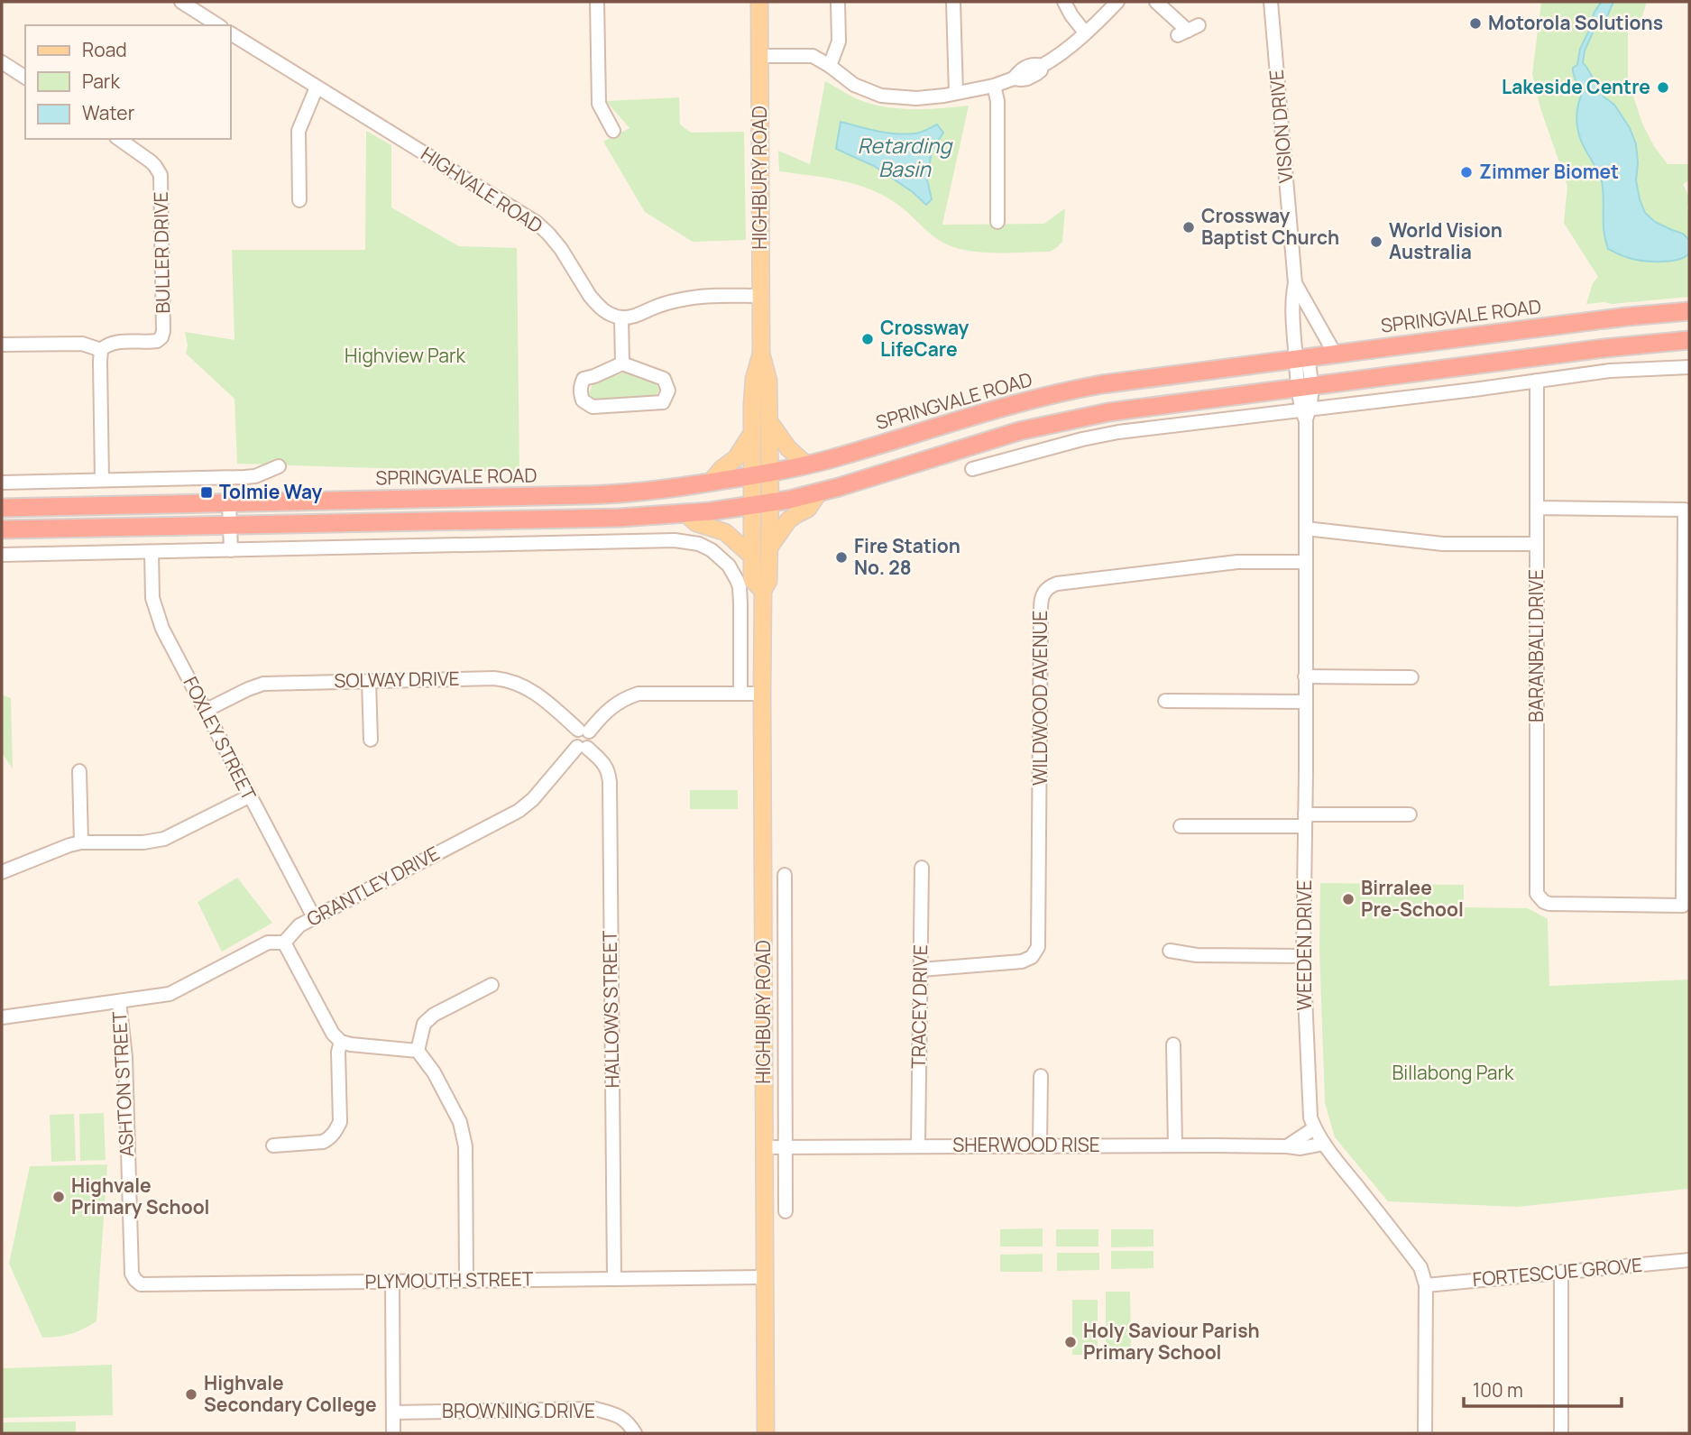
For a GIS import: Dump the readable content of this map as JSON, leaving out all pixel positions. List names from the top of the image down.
{
  "streets": {
    "highway": ["SPRINGVALE ROAD"],
    "main road": ["HIGHBURY ROAD"],
    "street": [
      "VISION DRIVE",
      "HIGHVALE ROAD",
      "BULLER DRIVE",
      "BARANBALI DRIVE",
      "SOLWAY DRIVE",
      "WILDWOOD AVENUE",
      "FOXLEY STREET",
      "GRANTLEY DRIVE",
      "WEEDEN DRIVE",
      "TRACEY DRIVE",
      "HALLOWS STREET",
      "ASHTON STREET",
      "SHERWOOD RISE",
      "FORTESCUE GROVE",
      "PLYMOUTH STREET",
      "BROWNING DRIVE"
    ]
  },
  "crossings": [
    ["VISION DRIVE", "SPRINGVALE ROAD"],
    ["VISION DRIVE", "WEEDEN DRIVE"],
    ["HIGHBURY ROAD", "SPRINGVALE ROAD"],
    ["HIGHBURY ROAD", "SHERWOOD RISE"],
    ["HIGHBURY ROAD", "PLYMOUTH STREET"],
    ["SPRINGVALE ROAD", "WEEDEN DRIVE"],
    ["SOLWAY DRIVE", "FOXLEY STREET"],
    ["WILDWOOD AVENUE", "WEEDEN DRIVE"],
    ["WILDWOOD AVENUE", "TRACEY DRIVE"],
    ["FOXLEY STREET", "GRANTLEY DRIVE"],
    ["GRANTLEY DRIVE", "HALLOWS STREET"],
    ["WEEDEN DRIVE", "SHERWOOD RISE"],
    ["WEEDEN DRIVE", "FORTESCUE GROVE"],
    ["TRACEY DRIVE", "SHERWOOD RISE"],
    ["HALLOWS STREET", "PLYMOUTH STREET"],
    ["ASHTON STREET", "PLYMOUTH STREET"]
  ],
  "water": ["Retarding Basin"],
  "parks": ["Highview Park", "Billabong Park"],
  "places": {
    "other": [
      "Motorola Solutions",
      "Lakeside Centre",
      "Zimmer Biomet",
      "Crossway Baptist Church",
      "World Vision Australia",
      "Crossway LifeCare",
      "Fire Station No. 28",
      "Birralee Pre-School",
      "Highvale Primary School",
      "Holy Saviour Parish Primary School",
      "Highvale Secondary College"
    ],
    "transit": ["Tolmie Way"]
  },
  "legend": ["Road", "Park", "Water"],
  "scale_bar": "100 m"
}
